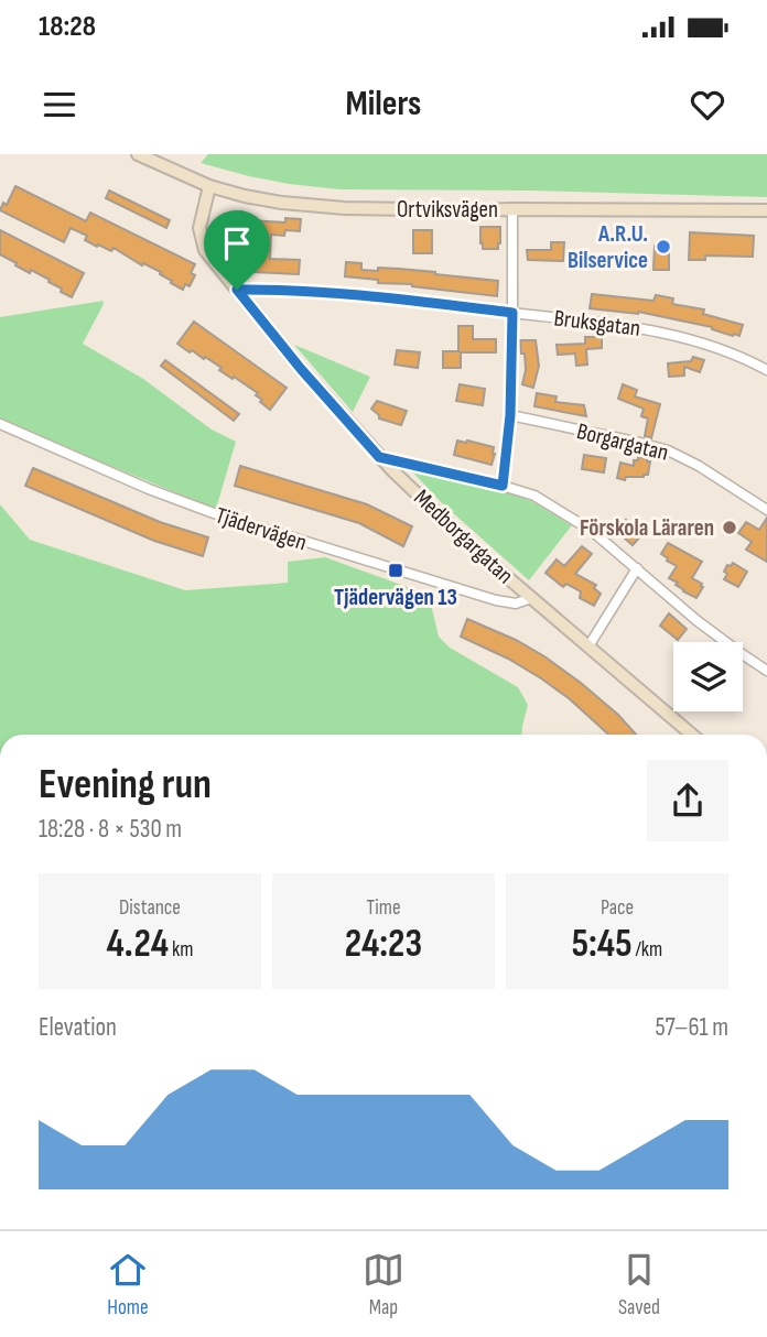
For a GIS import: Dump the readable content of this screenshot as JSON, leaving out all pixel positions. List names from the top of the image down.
{
  "streets": {
    "street": [
      "Ortviksvägen",
      "Bruksgatan",
      "Borgargatan",
      "Tjädervägen",
      "Medborgargatan"
    ]
  },
  "crossings": [
    ["Ortviksvägen", "Medborgargatan"],
    ["Bruksgatan", "Medborgargatan"],
    ["Tjädervägen", "Medborgargatan"]
  ],
  "places": {
    "other": ["A.R.U. Bilservice", "Förskola Läraren"],
    "transit": ["Tjädervägen 13"]
  },
  "page": {
    "status": "18:28",
    "header": "Milers",
    "heading": ["Evening run", "18:28 · 8 × 530 m"],
    "stats": [
      ["Distance", "4.24 km"],
      ["Time", "24:23"],
      ["Pace", "5:45 /km"]
    ],
    "chart": ["Elevation", "57–61 m"],
    "tabs": ["Home", "Map", "Saved"]
  }
}
